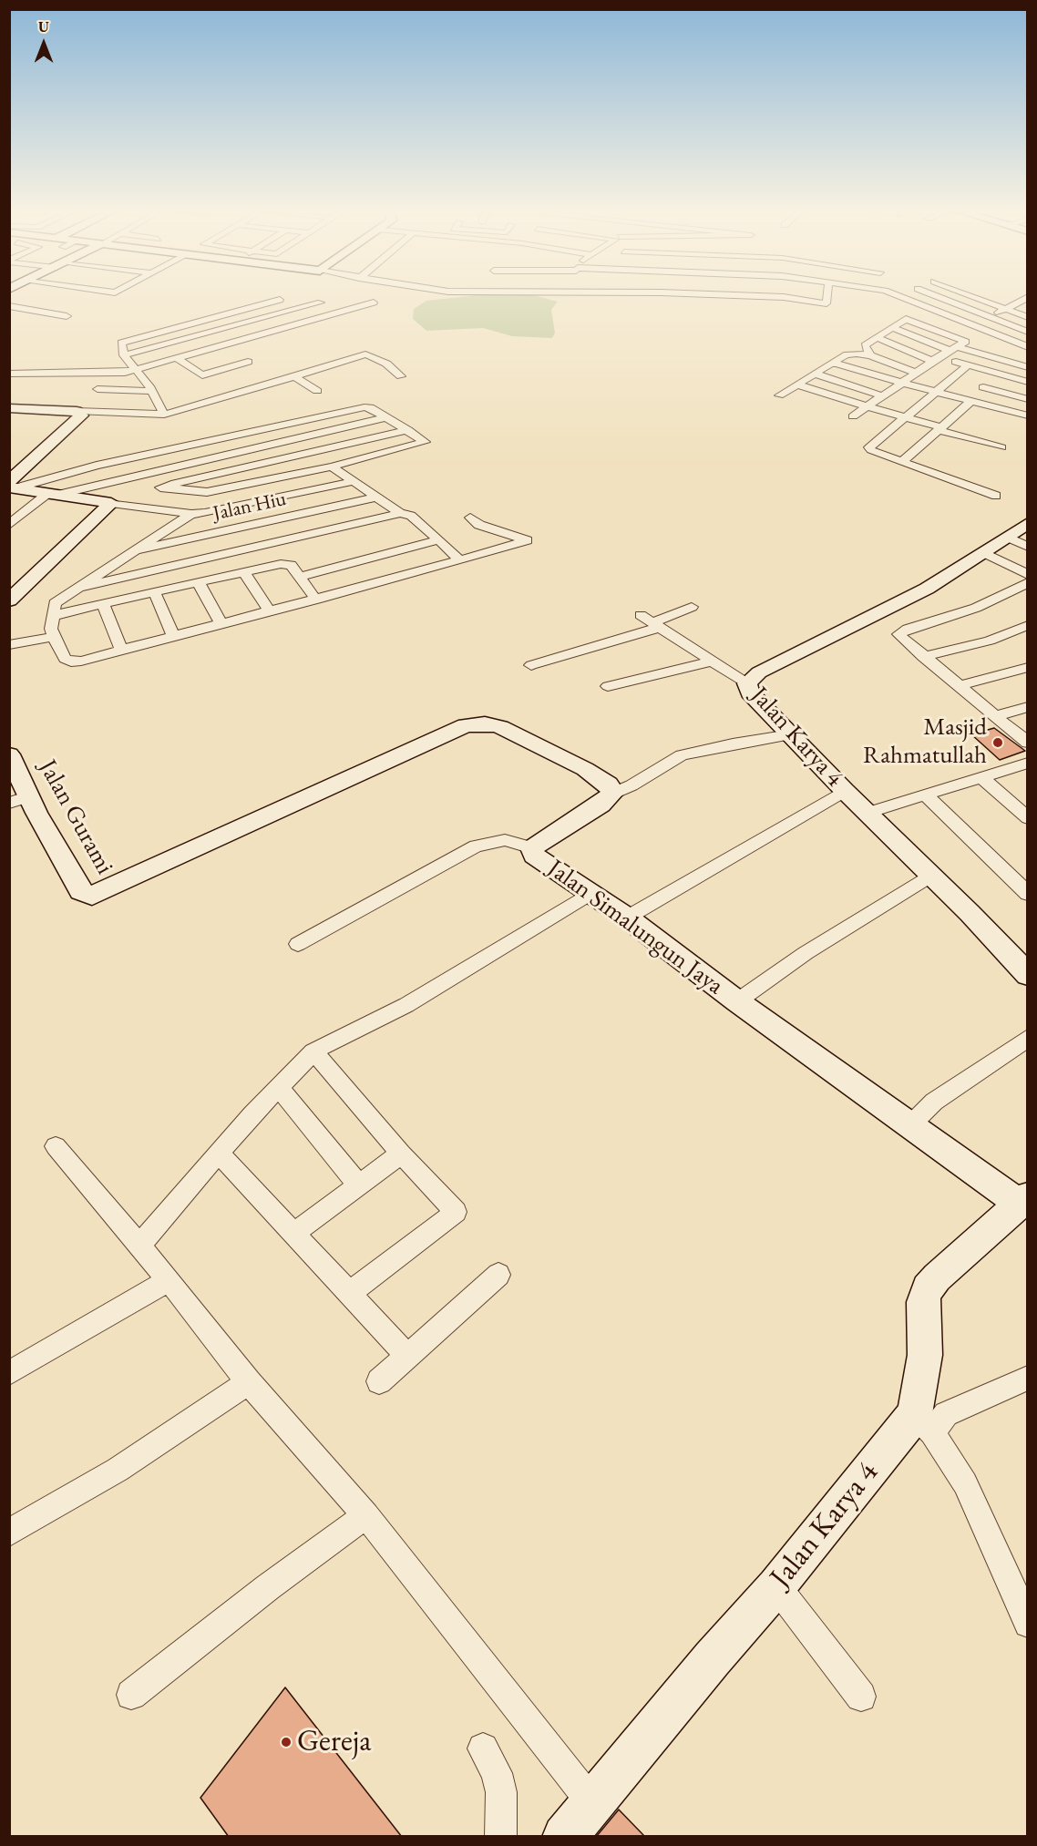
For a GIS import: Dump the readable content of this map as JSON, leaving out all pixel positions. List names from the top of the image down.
{
  "streets": {
    "street": [
      "Jalan Hiu",
      "Jalan Karya 4",
      "Jalan Gurami",
      "Jalan Simalungun Jaya"
    ]
  },
  "crossings": [
    ["Jalan Karya 4", "Jalan Simalungun Jaya"],
    ["Jalan Gurami", "Jalan Simalungun Jaya"]
  ],
  "places": ["Masjid Rahmatullah", "Gereja"],
  "north": "top"
}
